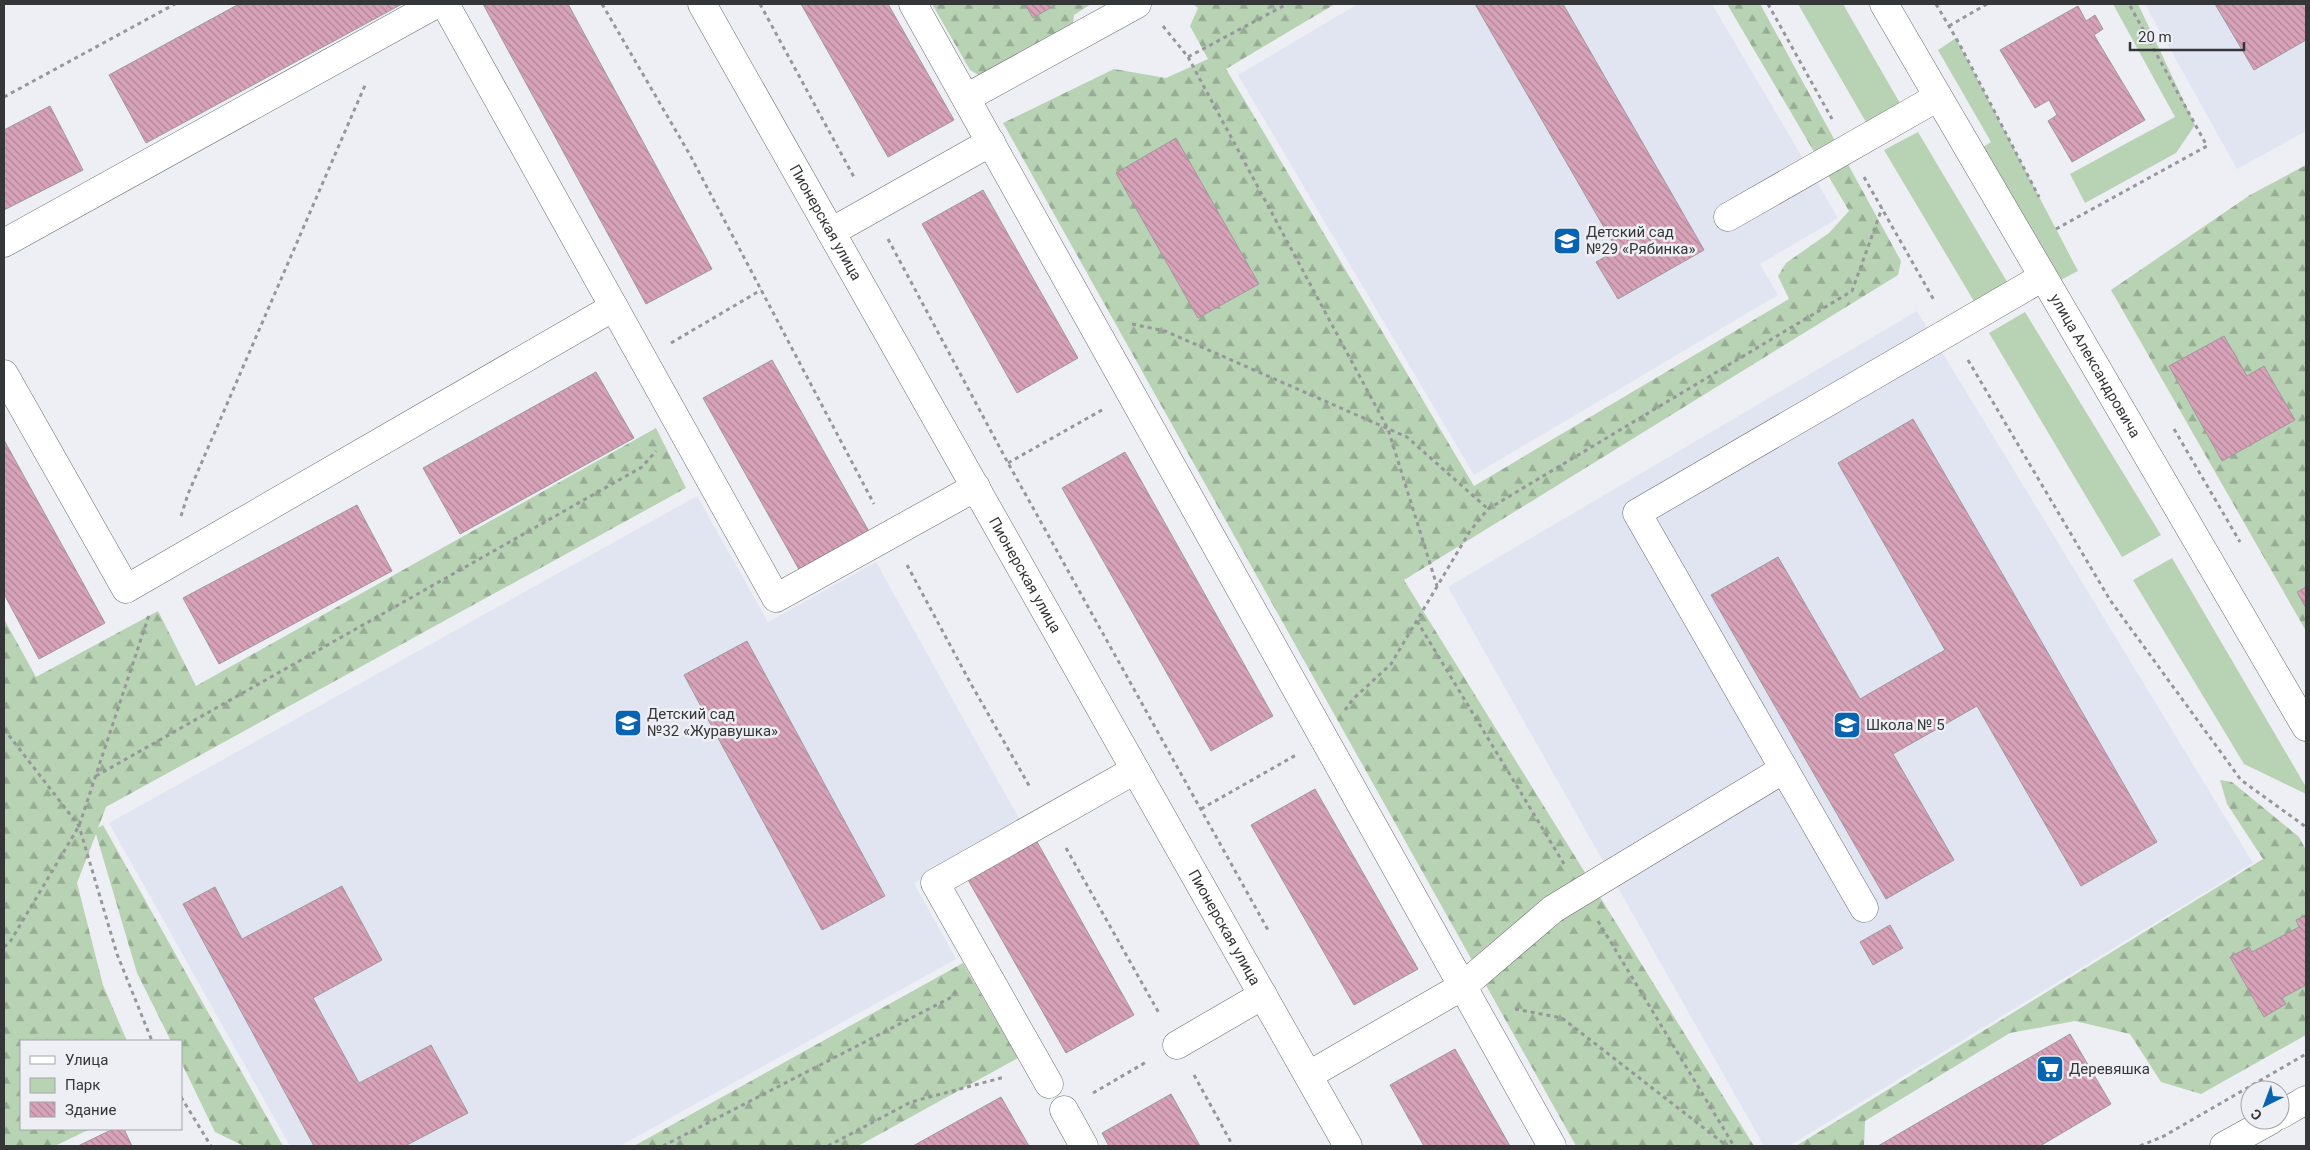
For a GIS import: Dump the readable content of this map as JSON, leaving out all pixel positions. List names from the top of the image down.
{
  "streets": {
    "street": ["Пионерская улица", "улица Александровича"]
  },
  "places": {
    "school or university": ["Детский сад №29 «Рябинка»", "Детский сад №32 «Журавушка»", "Школа № 5"],
    "supermarket": ["Деревяшка"]
  },
  "legend": ["Улица", "Парк", "Здание"],
  "scale_bar": "20 m",
  "north": "bottom left"
}
